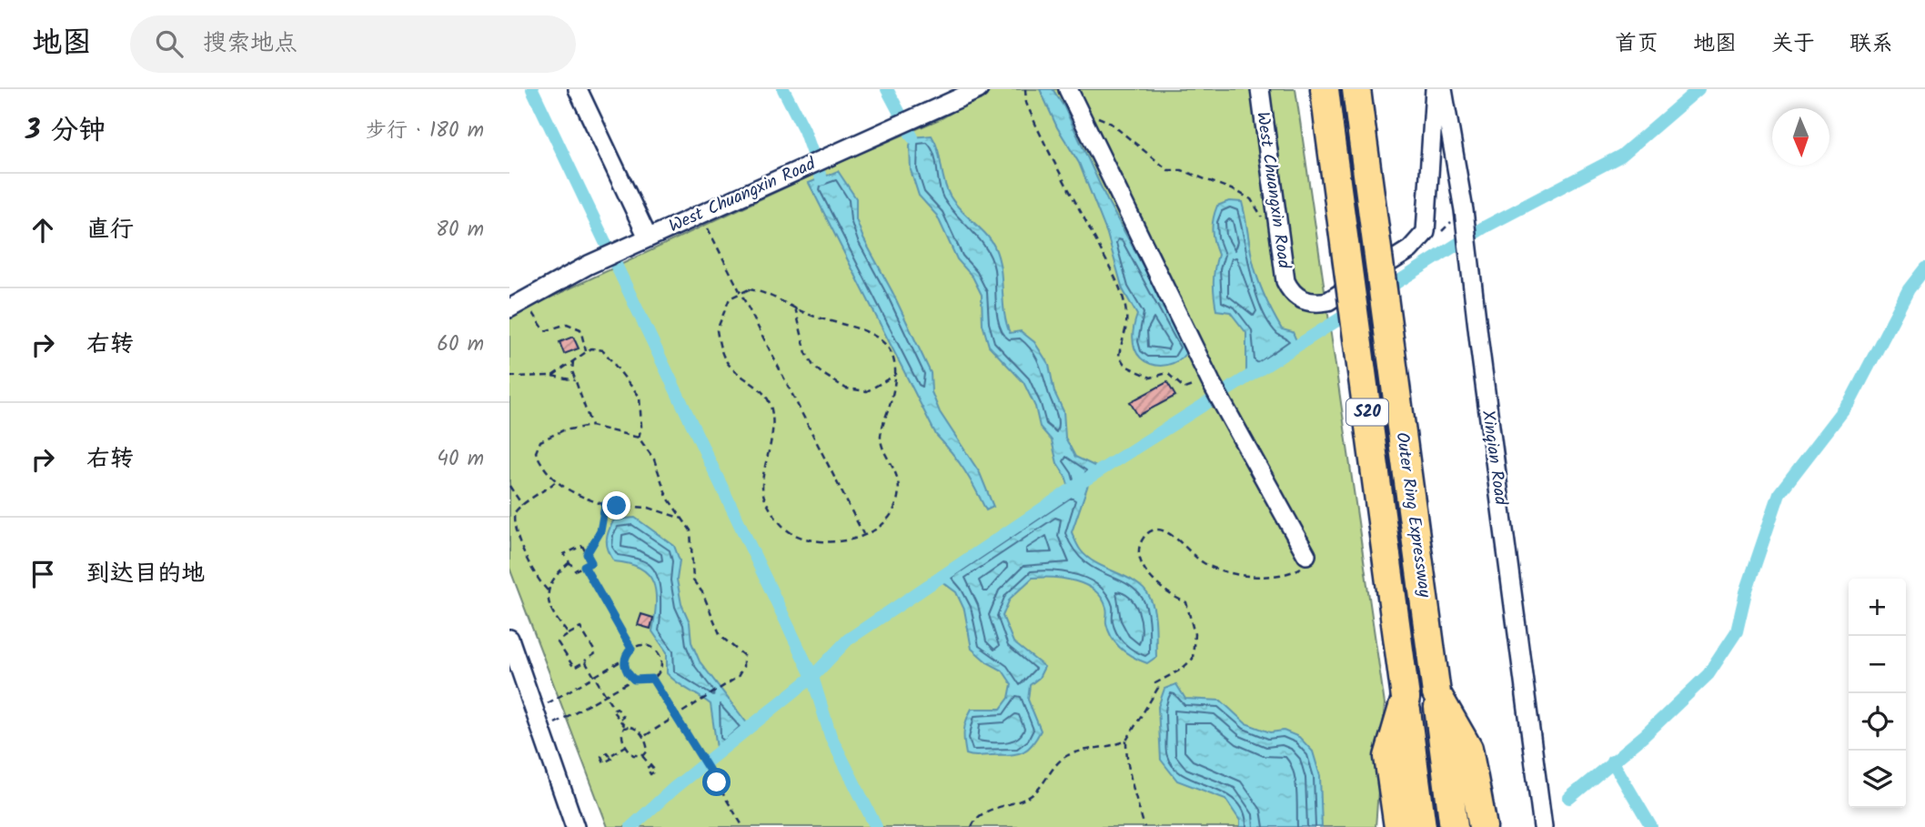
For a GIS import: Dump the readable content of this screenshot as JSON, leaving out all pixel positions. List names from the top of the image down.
{
  "streets": {
    "highway": ["S20", "Outer Ring Expressway"],
    "street": ["West Chuangxin Road", "Xinqian Road"]
  },
  "north": "bottom",
  "page": {
    "header": "地图",
    "search": "搜索地点",
    "nav": [
      "首页",
      "地图",
      "关于",
      "联系"
    ],
    "heading": ["3 分钟", "步行 · 180 m"],
    "list": [
      ["直行", "80 m"],
      ["右转", "60 m"],
      ["右转", "40 m"],
      "到达目的地"
    ],
    "map_buttons": ["+", "−"]
  }
}
